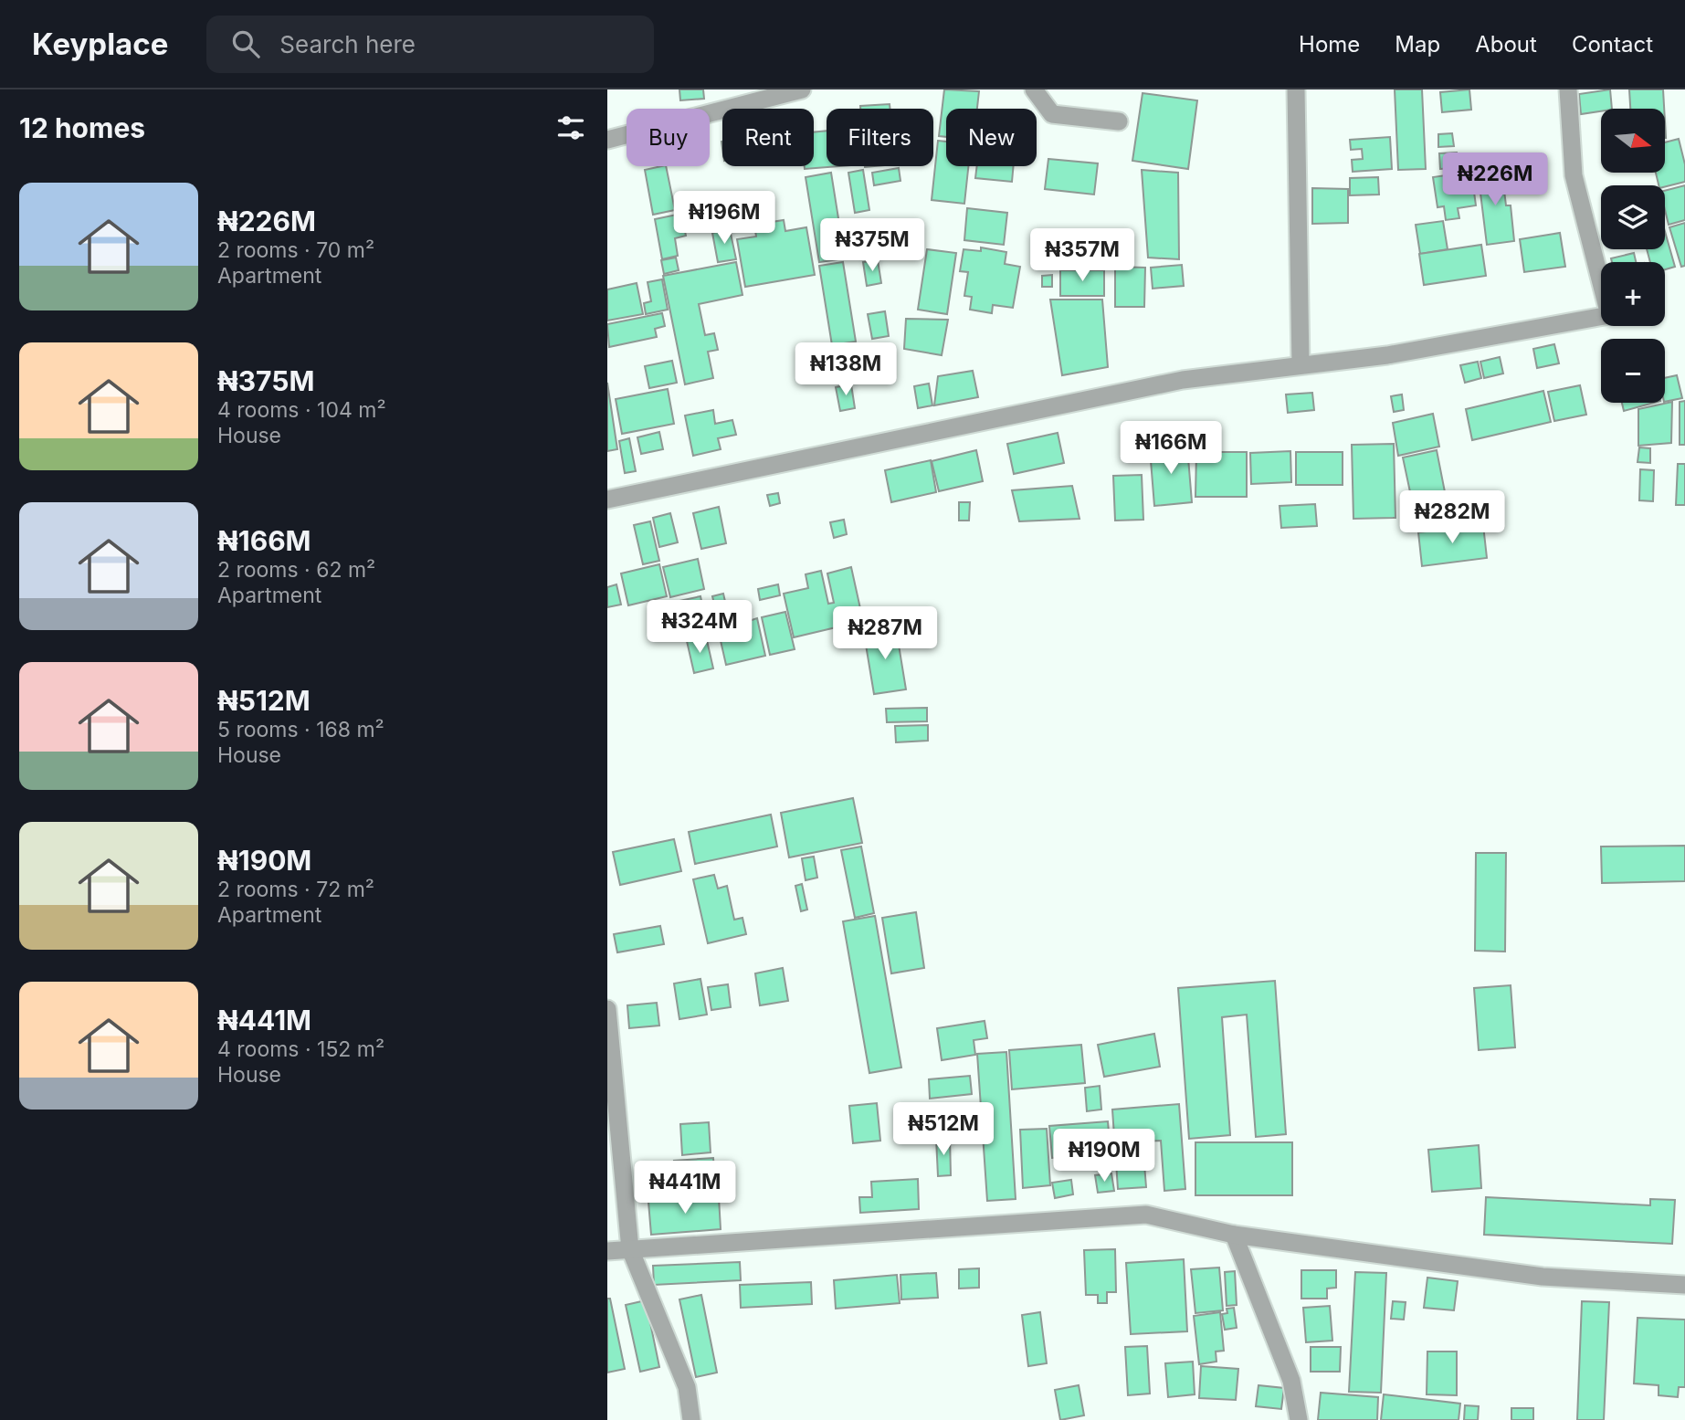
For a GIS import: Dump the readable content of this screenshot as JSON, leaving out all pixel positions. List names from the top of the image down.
{
  "north": "right",
  "page": {
    "header": "Keyplace",
    "search": "Search here",
    "nav": [
      "Home",
      "Map",
      "About",
      "Contact"
    ],
    "heading": "12 homes",
    "map_buttons": ["+", "−"],
    "chip": [
      "Buy",
      "Rent",
      "Filters",
      "New"
    ],
    "price": [
      "₦226M",
      "₦196M",
      "₦375M",
      "₦357M",
      "₦138M",
      "₦166M",
      "₦282M",
      "₦324M",
      "₦287M",
      "₦512M",
      "₦190M",
      "₦441M"
    ],
    "list": [
      {
        "name": "₦226M",
        "note": "2 rooms · 70 m² · Apartment"
      },
      {
        "name": "₦375M",
        "note": "4 rooms · 104 m² · House"
      },
      {
        "name": "₦166M",
        "note": "2 rooms · 62 m² · Apartment"
      },
      {
        "name": "₦512M",
        "note": "5 rooms · 168 m² · House"
      },
      {
        "name": "₦190M",
        "note": "2 rooms · 72 m² · Apartment"
      },
      {
        "name": "₦441M",
        "note": "4 rooms · 152 m² · House"
      }
    ]
  }
}
